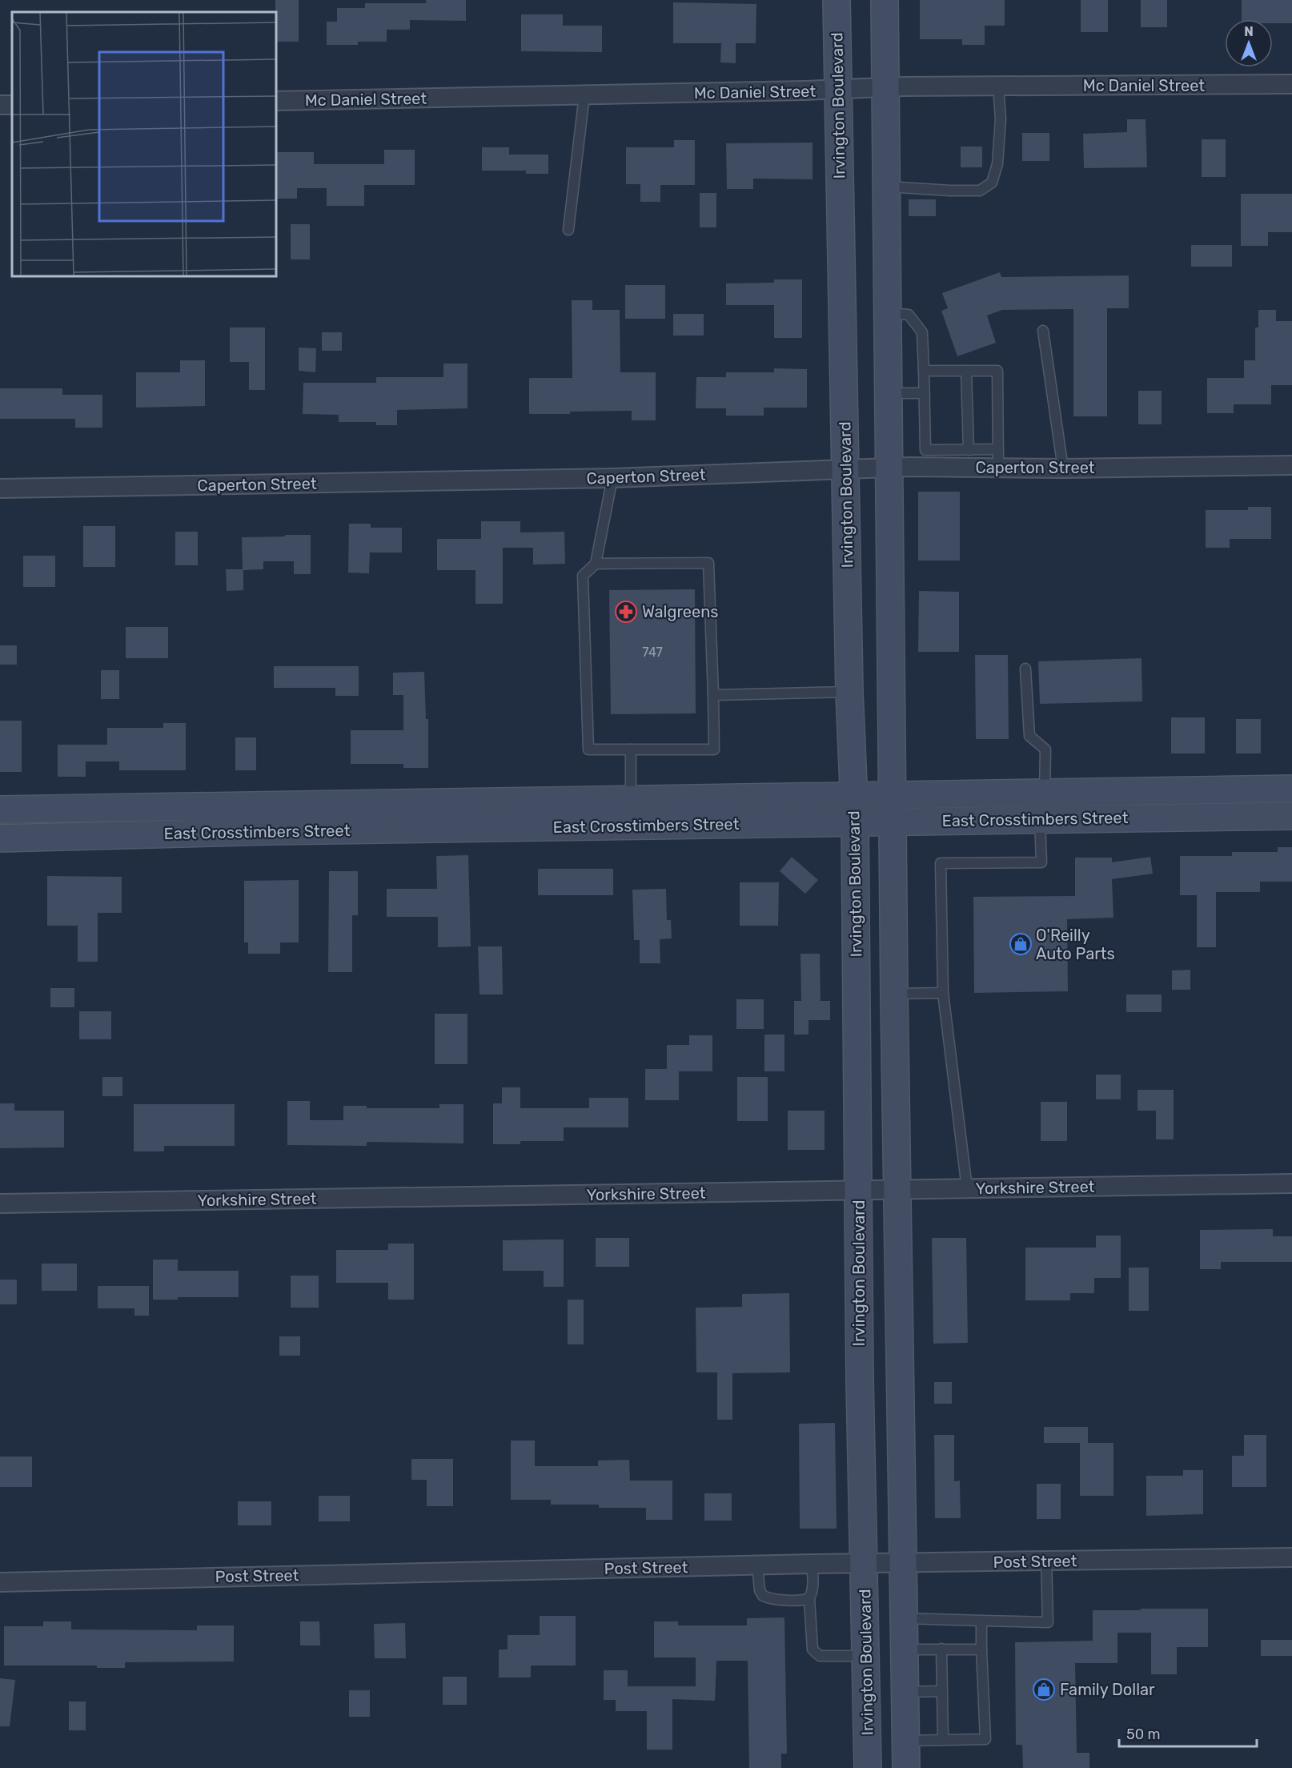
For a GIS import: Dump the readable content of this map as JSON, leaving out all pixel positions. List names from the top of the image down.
{
  "streets": {
    "main road": ["Irvington Boulevard", "East Crosstimbers Street"],
    "street": [
      "Mc Daniel Street",
      "Caperton Street",
      "Yorkshire Street",
      "Post Street"
    ]
  },
  "crossings": [
    ["Mc Daniel Street", "Irvington Boulevard"],
    ["Irvington Boulevard", "Caperton Street"],
    ["Irvington Boulevard", "East Crosstimbers Street"],
    ["Irvington Boulevard", "Yorkshire Street"],
    ["Irvington Boulevard", "Post Street"]
  ],
  "places": {
    "pharmacy": ["Walgreens"],
    "shop": ["O'Reilly Auto Parts", "Family Dollar"]
  },
  "house_numbers": ["747"],
  "scale_bar": "50 m",
  "north": "top"
}
